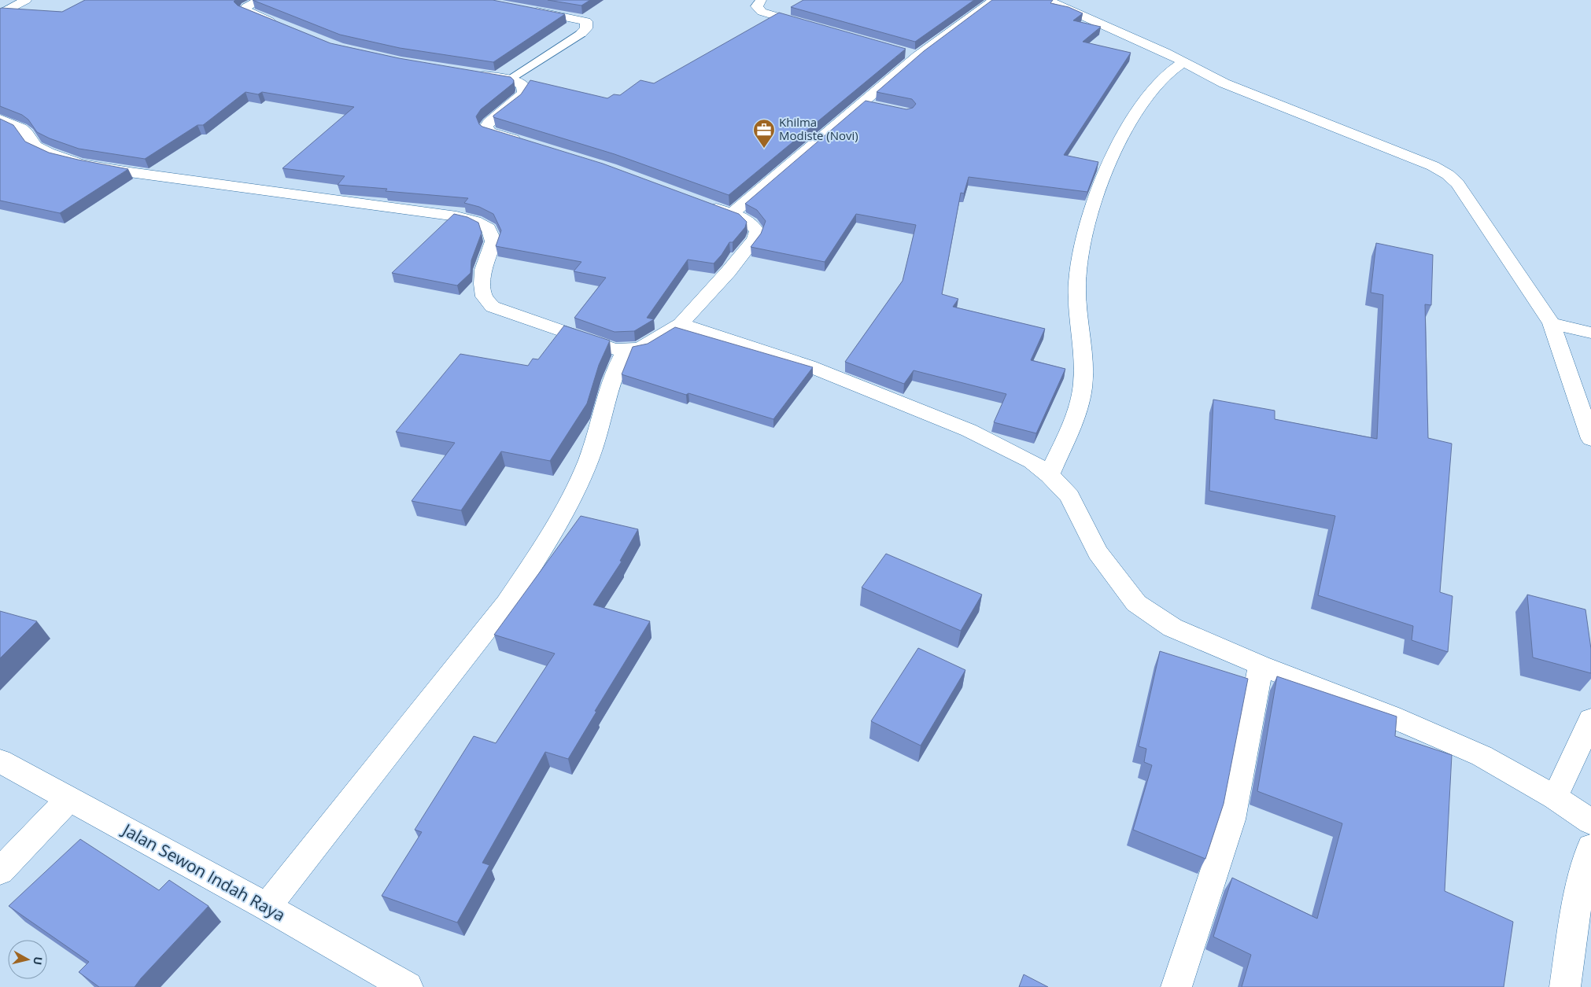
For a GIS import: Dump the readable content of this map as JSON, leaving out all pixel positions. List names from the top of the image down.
{
  "streets": {
    "street": ["Jalan Sewon Indah Raya"]
  },
  "places": {
    "office": ["Khilma Modiste (Novi)"]
  },
  "north": "right"
}
